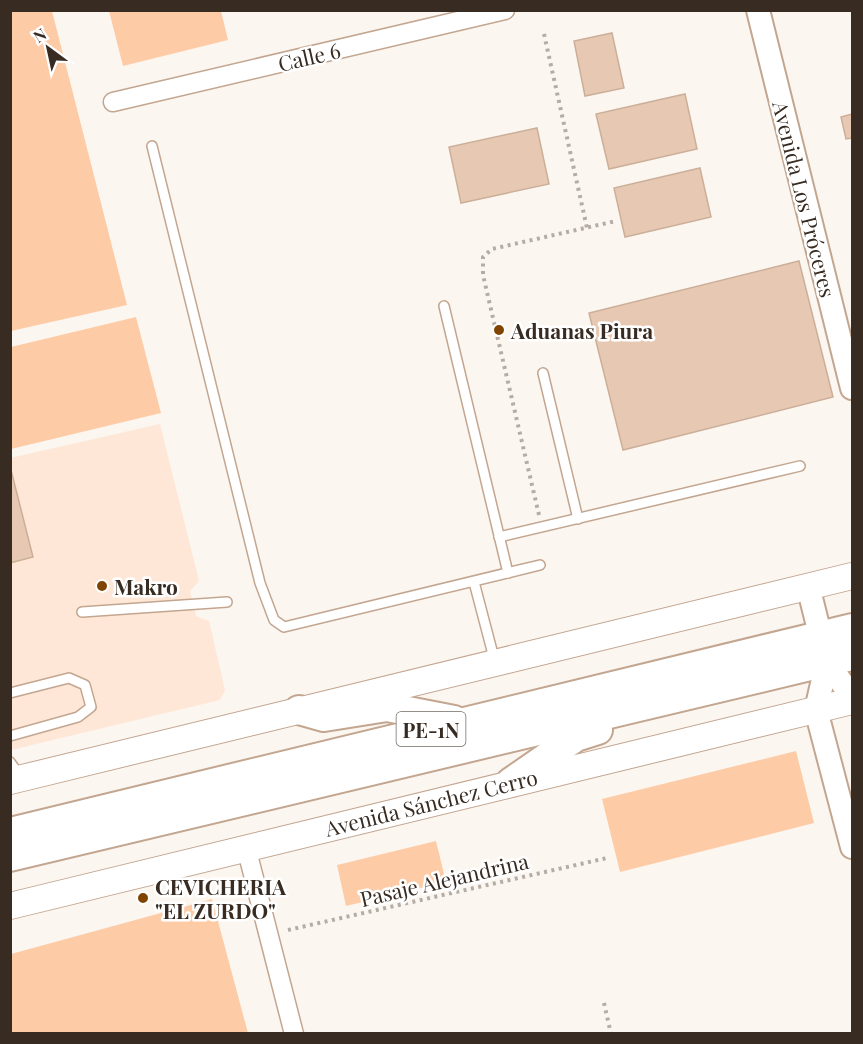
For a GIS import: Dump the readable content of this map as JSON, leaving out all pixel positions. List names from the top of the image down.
{
  "streets": {
    "highway": ["PE-1N", "Avenida Sánchez Cerro"],
    "street": ["Calle 6", "Avenida Los Próceres"],
    "path": ["Pasaje Alejandrina"]
  },
  "places": ["Aduanas Piura", "Makro", "CEVICHERIA \"EL ZURDO\""],
  "north": "top left"
}
